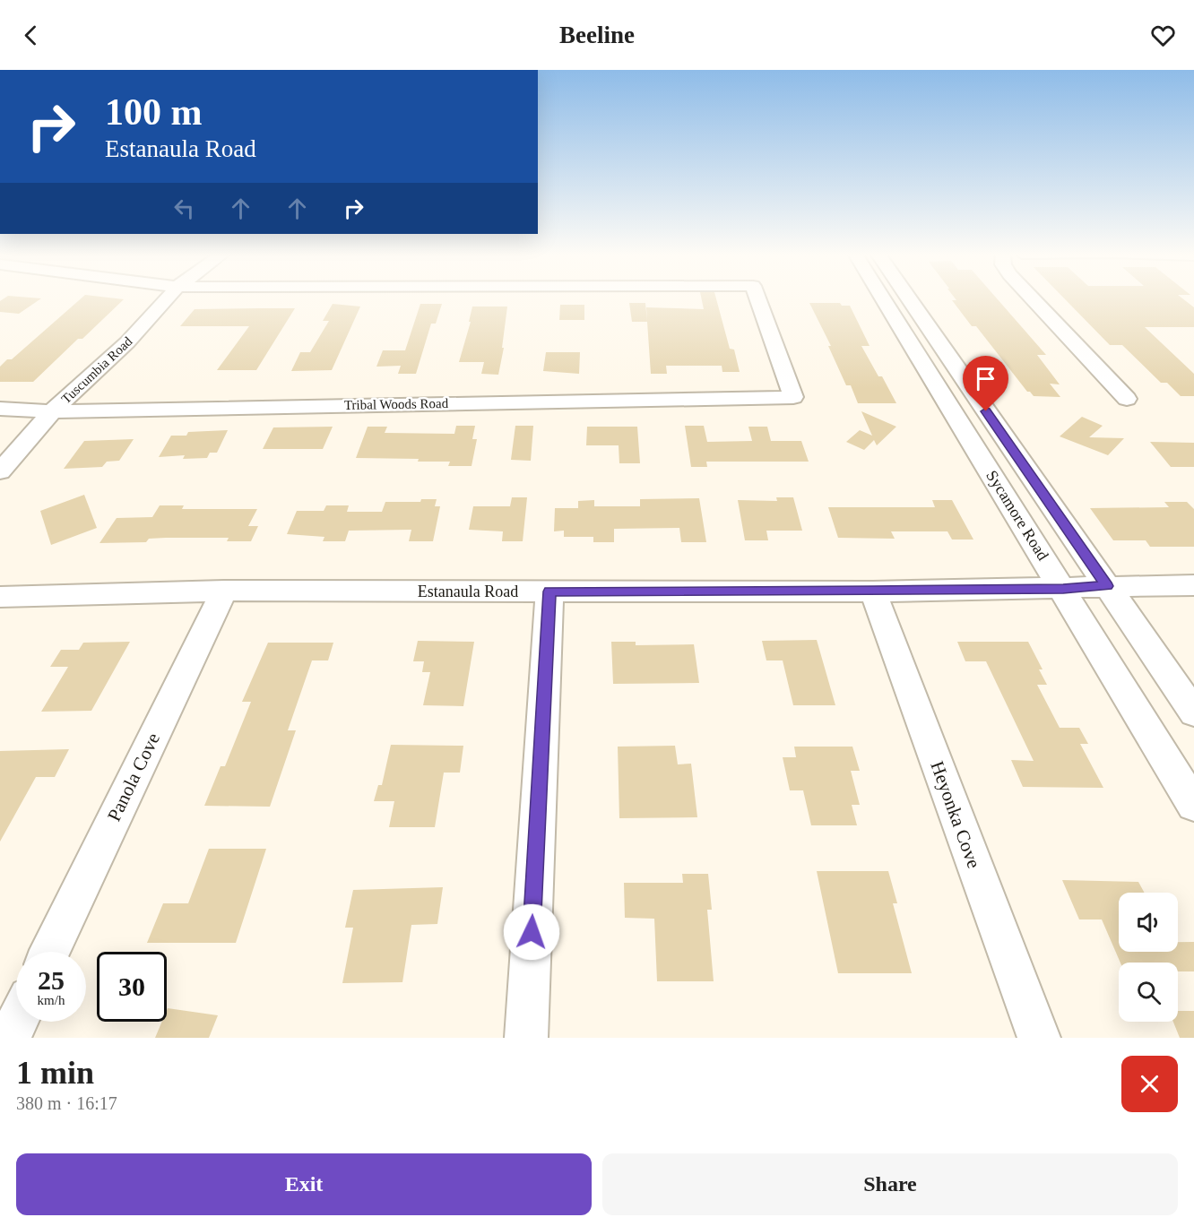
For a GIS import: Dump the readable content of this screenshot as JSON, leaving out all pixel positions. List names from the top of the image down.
{
  "streets": {
    "street": [
      "Tuscumbia Road",
      "Tribal Woods Road",
      "Sycamore Road",
      "Estanaula Road",
      "Panola Cove",
      "Heyonka Cove"
    ]
  },
  "crossings": [
    ["Tuscumbia Road", "Tribal Woods Road"],
    ["Sycamore Road", "Estanaula Road"],
    ["Estanaula Road", "Panola Cove"],
    ["Estanaula Road", "Heyonka Cove"]
  ],
  "page": {
    "header": "Beeline",
    "turn": ["100 m", "Estanaula Road"],
    "speed": "25 km/h",
    "limit": "30",
    "heading": ["1 min", "380 m · 16:17"],
    "buttons": ["Exit", "Share"]
  }
}
